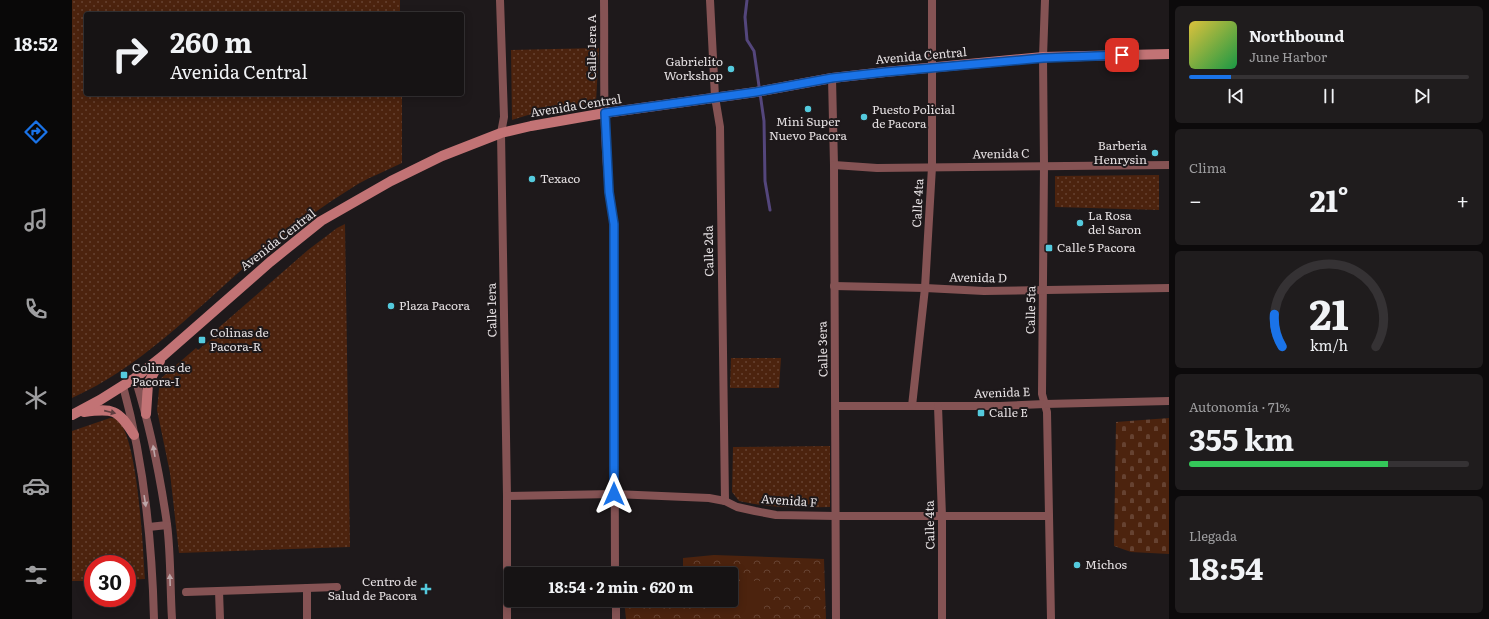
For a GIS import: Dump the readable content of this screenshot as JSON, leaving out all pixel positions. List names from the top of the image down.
{
  "streets": {
    "street": [
      "Calle 1era A",
      "Avenida Central",
      "Avenida C",
      "Calle 4ta",
      "Calle 2da",
      "Avenida D",
      "Calle 1era",
      "Calle 5ta",
      "Calle 3era",
      "Avenida E",
      "Avenida F"
    ]
  },
  "crossings": [
    ["Calle 1era A", "Avenida Central"],
    ["Calle 1era A", "Avenida F"],
    ["Avenida Central", "Calle 4ta"],
    ["Avenida Central", "Calle 2da"],
    ["Avenida Central", "Calle 1era"],
    ["Avenida Central", "Calle 5ta"],
    ["Avenida Central", "Calle 3era"],
    ["Avenida C", "Calle 4ta"],
    ["Avenida C", "Calle 5ta"],
    ["Avenida C", "Calle 3era"],
    ["Calle 4ta", "Avenida D"],
    ["Calle 4ta", "Avenida E"],
    ["Calle 4ta", "Avenida F"],
    ["Calle 2da", "Avenida F"],
    ["Avenida D", "Calle 5ta"],
    ["Avenida D", "Calle 3era"],
    ["Calle 1era", "Avenida F"],
    ["Calle 5ta", "Avenida E"],
    ["Calle 5ta", "Avenida F"],
    ["Calle 3era", "Avenida E"],
    ["Calle 3era", "Avenida F"]
  ],
  "places": {
    "other": [
      "Gabrielito Workshop",
      "Mini Super Nuevo Pacora",
      "Puesto Policial de Pacora",
      "Barberia Henrysin",
      "Texaco",
      "La Rosa del Saron",
      "Plaza Pacora",
      "Michos"
    ],
    "transit": [
      "Calle 5 Pacora",
      "Colinas de Pacora-R",
      "Colinas de Pacora-I",
      "Calle E"
    ],
    "health": ["Centro de Salud de Pacora"]
  },
  "page": {
    "tabs": "18:52",
    "turn": ["260 m", "Avenida Central"],
    "song": ["Northbound", "June Harbor"],
    "tile": [
      "Clima",
      ["Autonomía · 71%", "355 km"],
      ["Llegada", "18:54"]
    ],
    "heat": ["−", "21°", "+"],
    "limit": "30",
    "trip": "18:54 · 2 min · 620 m",
    "gauge": ["21", "km/h"]
  }
}
